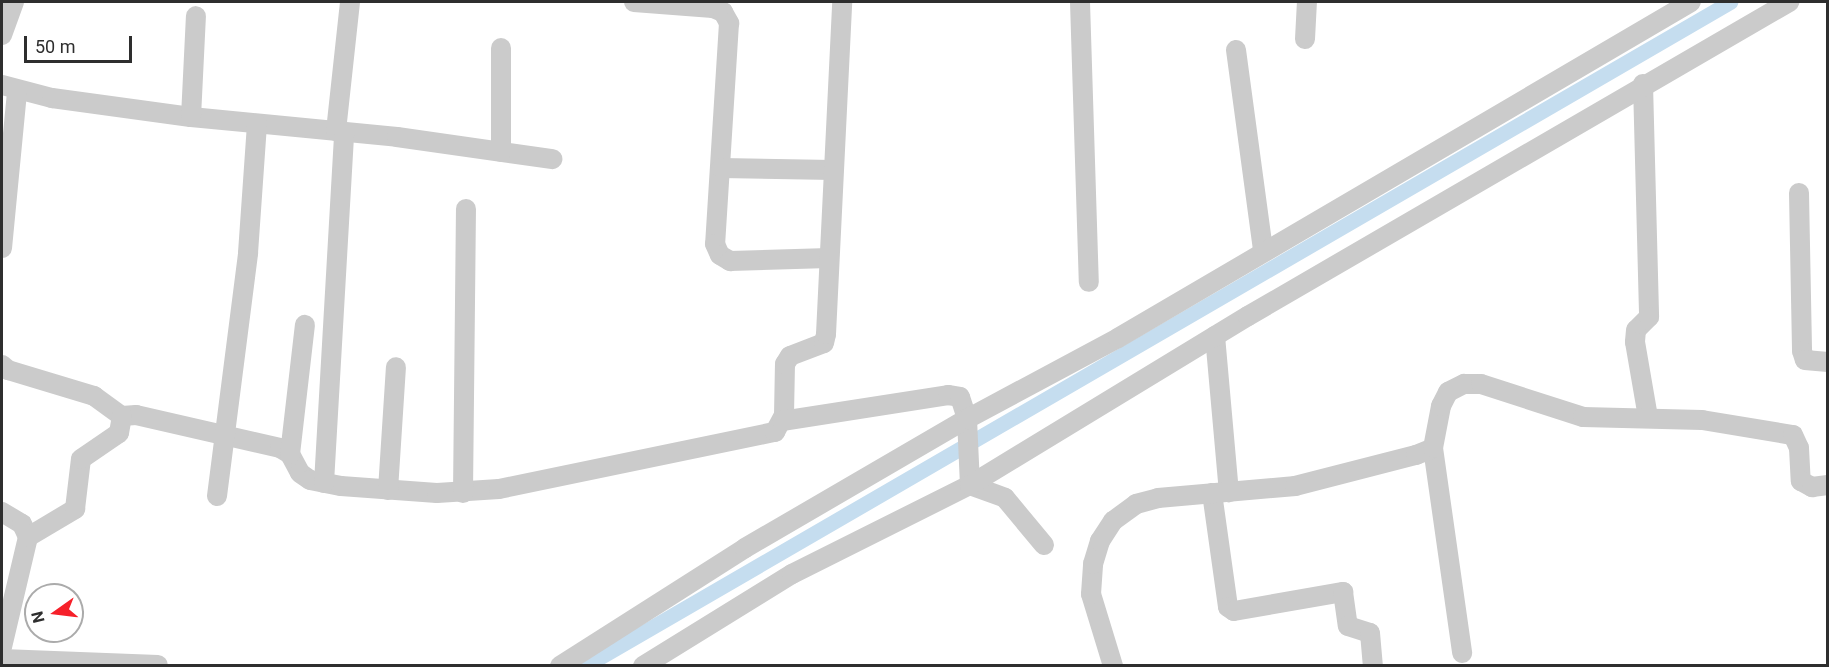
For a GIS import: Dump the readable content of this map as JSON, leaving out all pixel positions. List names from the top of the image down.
{
  "scale_bar": "50 m",
  "north": "left"
}
